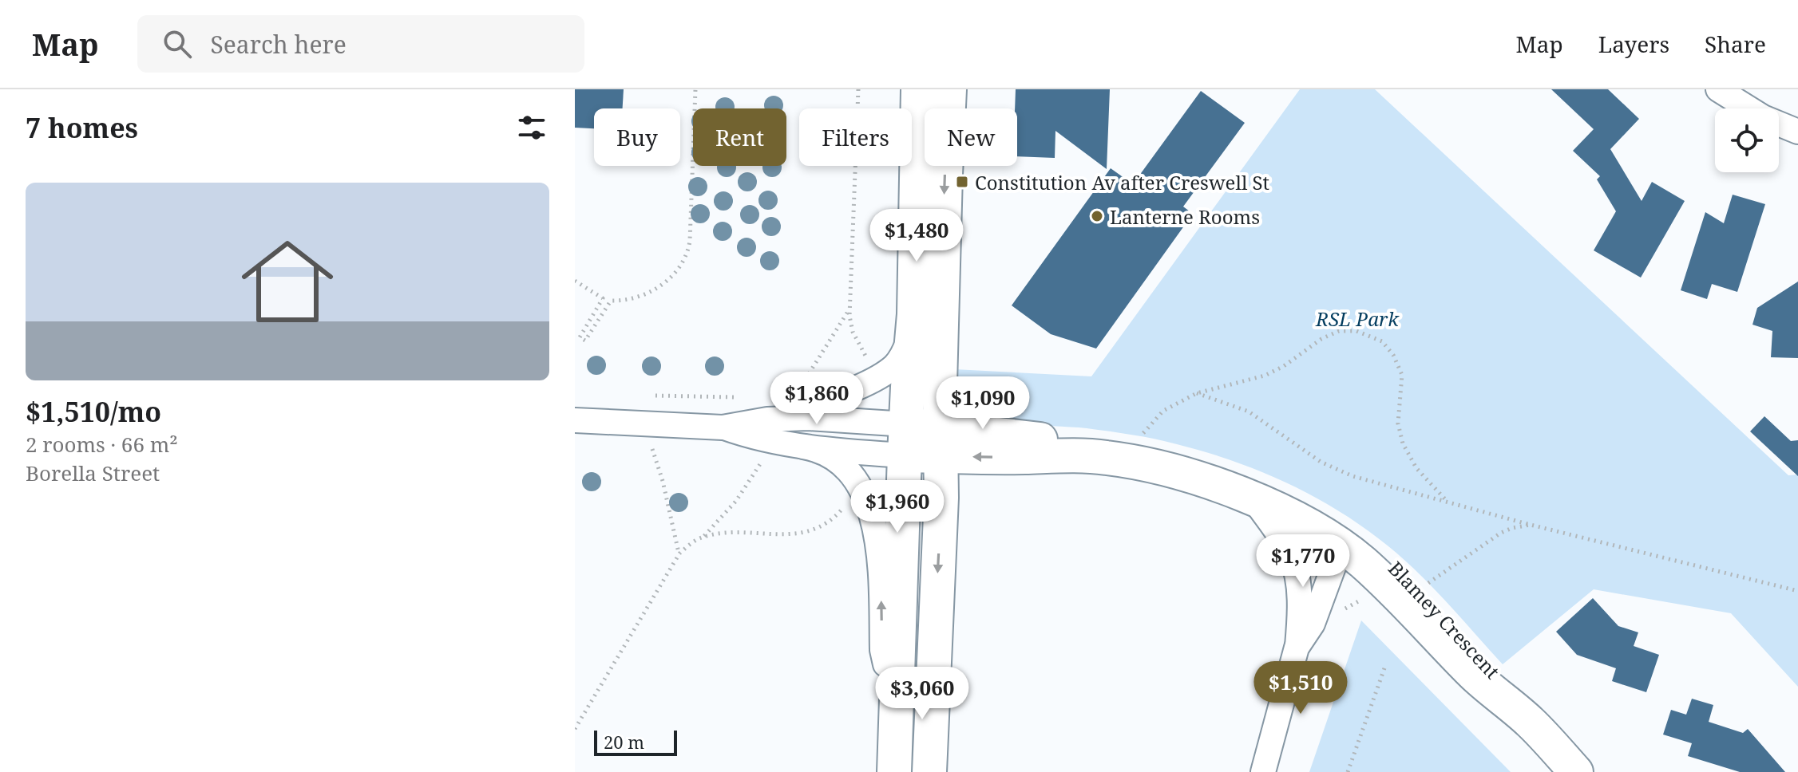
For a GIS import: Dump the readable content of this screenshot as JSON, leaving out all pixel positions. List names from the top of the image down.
{
  "streets": {
    "street": ["Blamey Crescent"]
  },
  "parks": ["RSL Park"],
  "places": {
    "transit": ["Constitution Av after Creswell St"],
    "other": ["Lanterne Rooms"]
  },
  "scale_bar": "20 m",
  "page": {
    "header": "Map",
    "search": "Search here",
    "nav": ["Map", "Layers", "Share"],
    "heading": "7 homes",
    "chip": [
      "Buy",
      "Rent",
      "Filters",
      "New"
    ],
    "list": [
      {
        "name": "$1,510/mo",
        "note": "2 rooms · 66 m² · Borella Street"
      }
    ],
    "price": [
      "$1,480",
      "$1,860",
      "$1,090",
      "$1,960",
      "$1,770",
      "$1,510",
      "$3,060"
    ],
    "scale": "20 m"
  }
}
